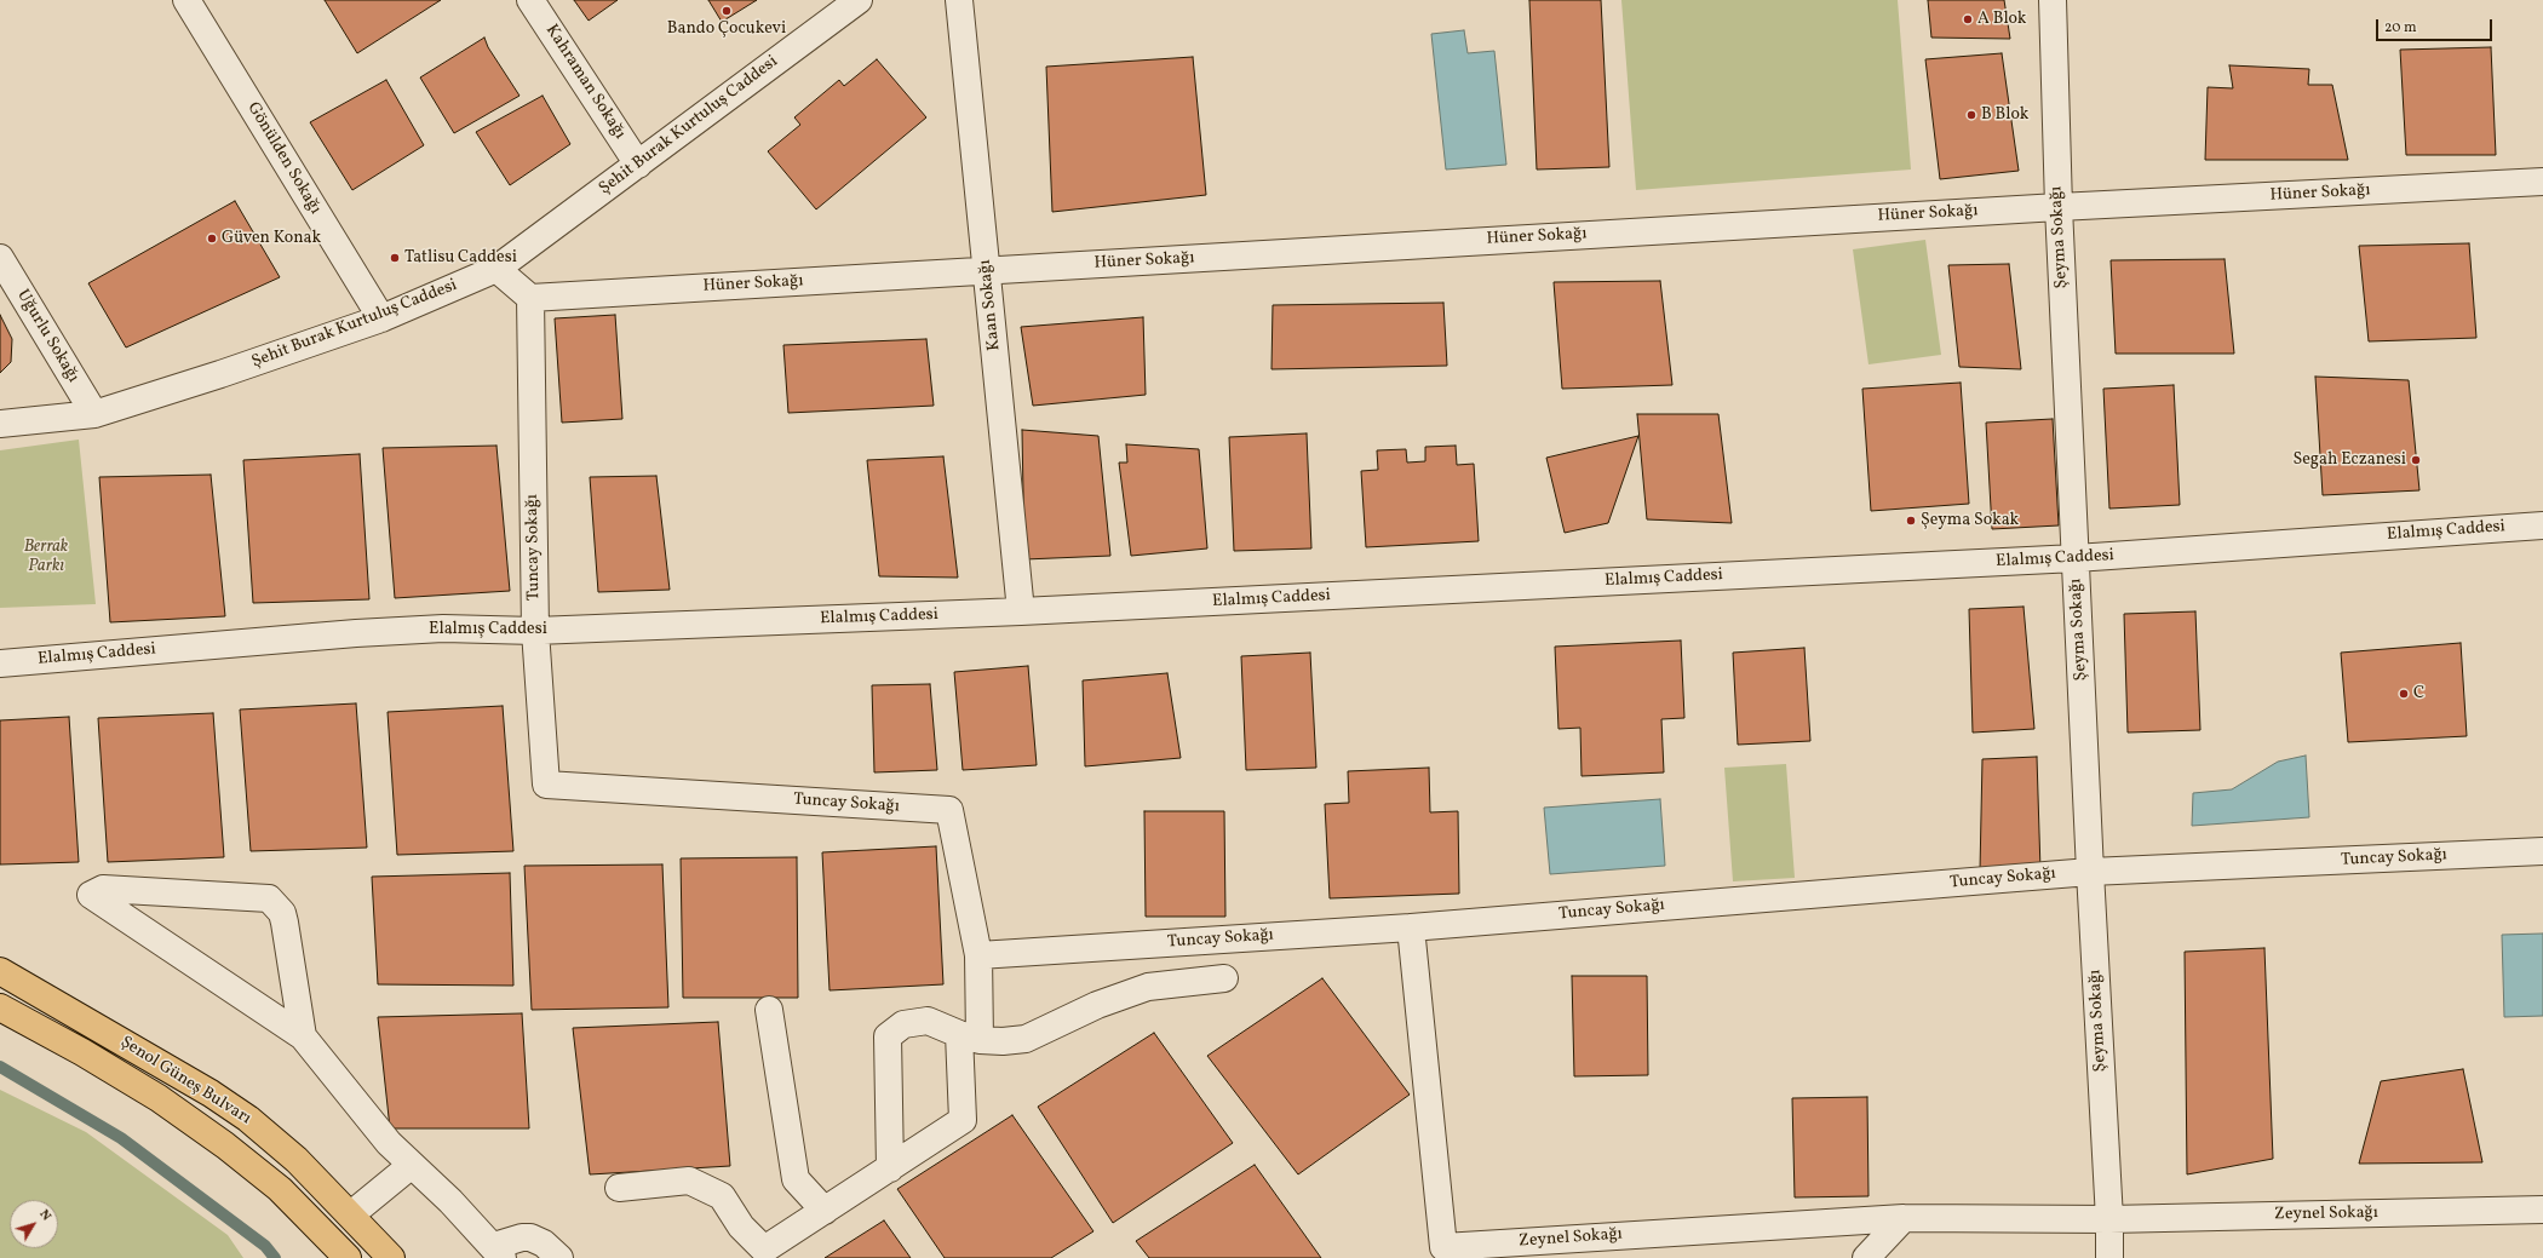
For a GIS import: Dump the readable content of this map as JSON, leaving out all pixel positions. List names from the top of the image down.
{
  "streets": {
    "main road": ["Şenol Güneş Bulvarı"],
    "street": [
      "Kahraman Sokağı",
      "Şehit Burak Kurtuluş Caddesi",
      "Gönülden Sokağı",
      "Hüner Sokağı",
      "Şeyma Sokağı",
      "Kaan Sokağı",
      "Uğurlu Sokağı",
      "Elalmış Caddesi",
      "Tuncay Sokağı",
      "Zeynel Sokağı"
    ]
  },
  "crossings": [
    ["Kahraman Sokağı", "Şehit Burak Kurtuluş Caddesi"],
    ["Şehit Burak Kurtuluş Caddesi", "Gönülden Sokağı"],
    ["Şehit Burak Kurtuluş Caddesi", "Uğurlu Sokağı"],
    ["Hüner Sokağı", "Şeyma Sokağı"],
    ["Hüner Sokağı", "Kaan Sokağı"],
    ["Hüner Sokağı", "Tuncay Sokağı"],
    ["Şeyma Sokağı", "Elalmış Caddesi"],
    ["Şeyma Sokağı", "Tuncay Sokağı"],
    ["Şeyma Sokağı", "Zeynel Sokağı"],
    ["Kaan Sokağı", "Elalmış Caddesi"],
    ["Elalmış Caddesi", "Tuncay Sokağı"],
    ["Tuncay Sokağı", "Zeynel Sokağı"]
  ],
  "parks": ["Berrak Parkı"],
  "places": [
    "Bando Çocukevi",
    "A Blok",
    "B Blok",
    "Güven Konak",
    "Tatlisu Caddesi",
    "Segah Eczanesi",
    "Şeyma Sokak",
    "C"
  ],
  "scale_bar": "20 m",
  "north": "top right"
}
